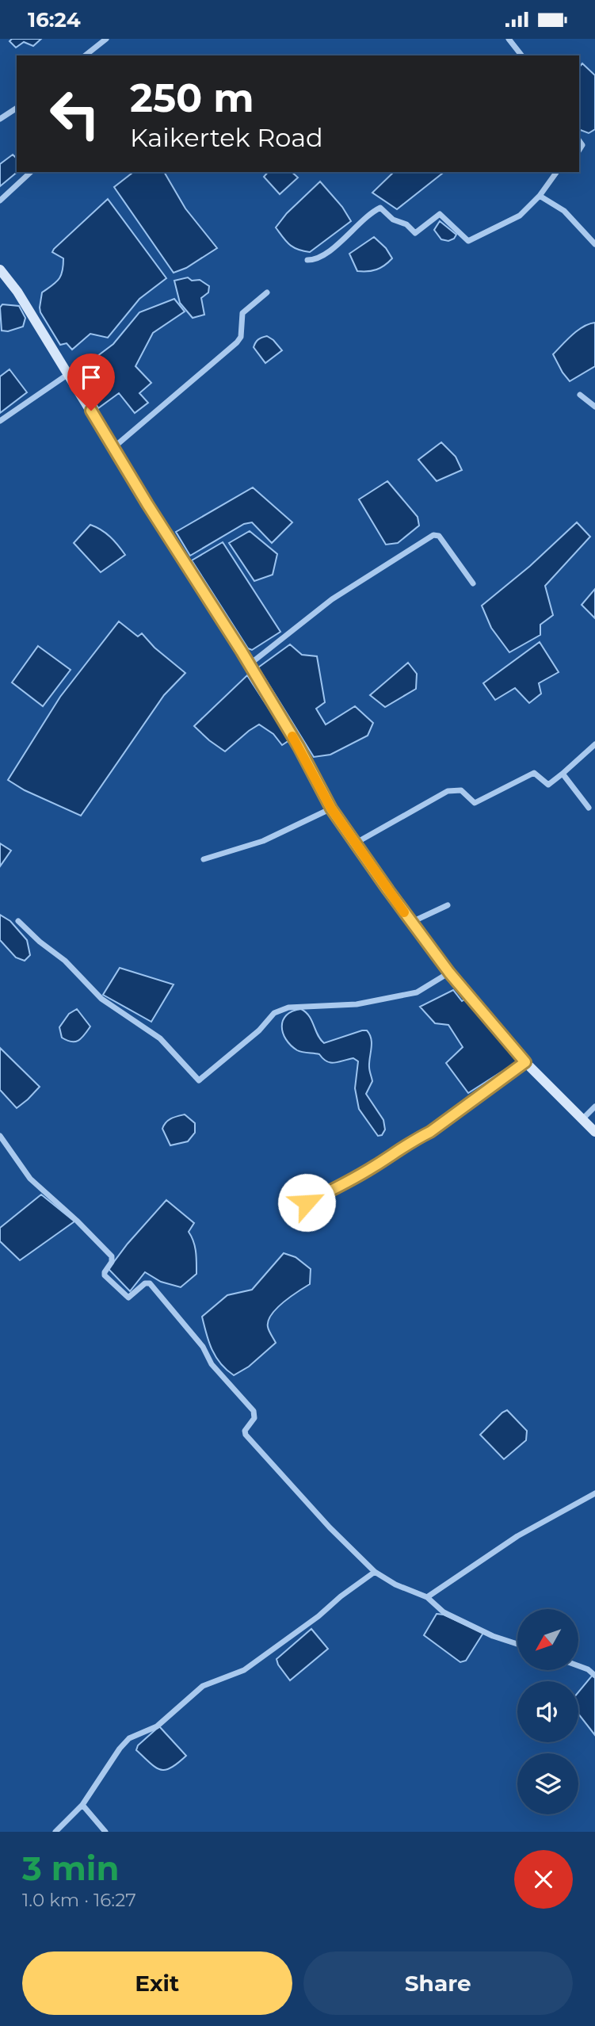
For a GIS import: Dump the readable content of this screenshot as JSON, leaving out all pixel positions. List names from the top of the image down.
{
  "north": "bottom left",
  "page": {
    "status": "16:24",
    "turn": ["250 m", "Kaikertek Road"],
    "heading": ["3 min", "1.0 km · 16:27"],
    "buttons": ["Exit", "Share"]
  }
}
